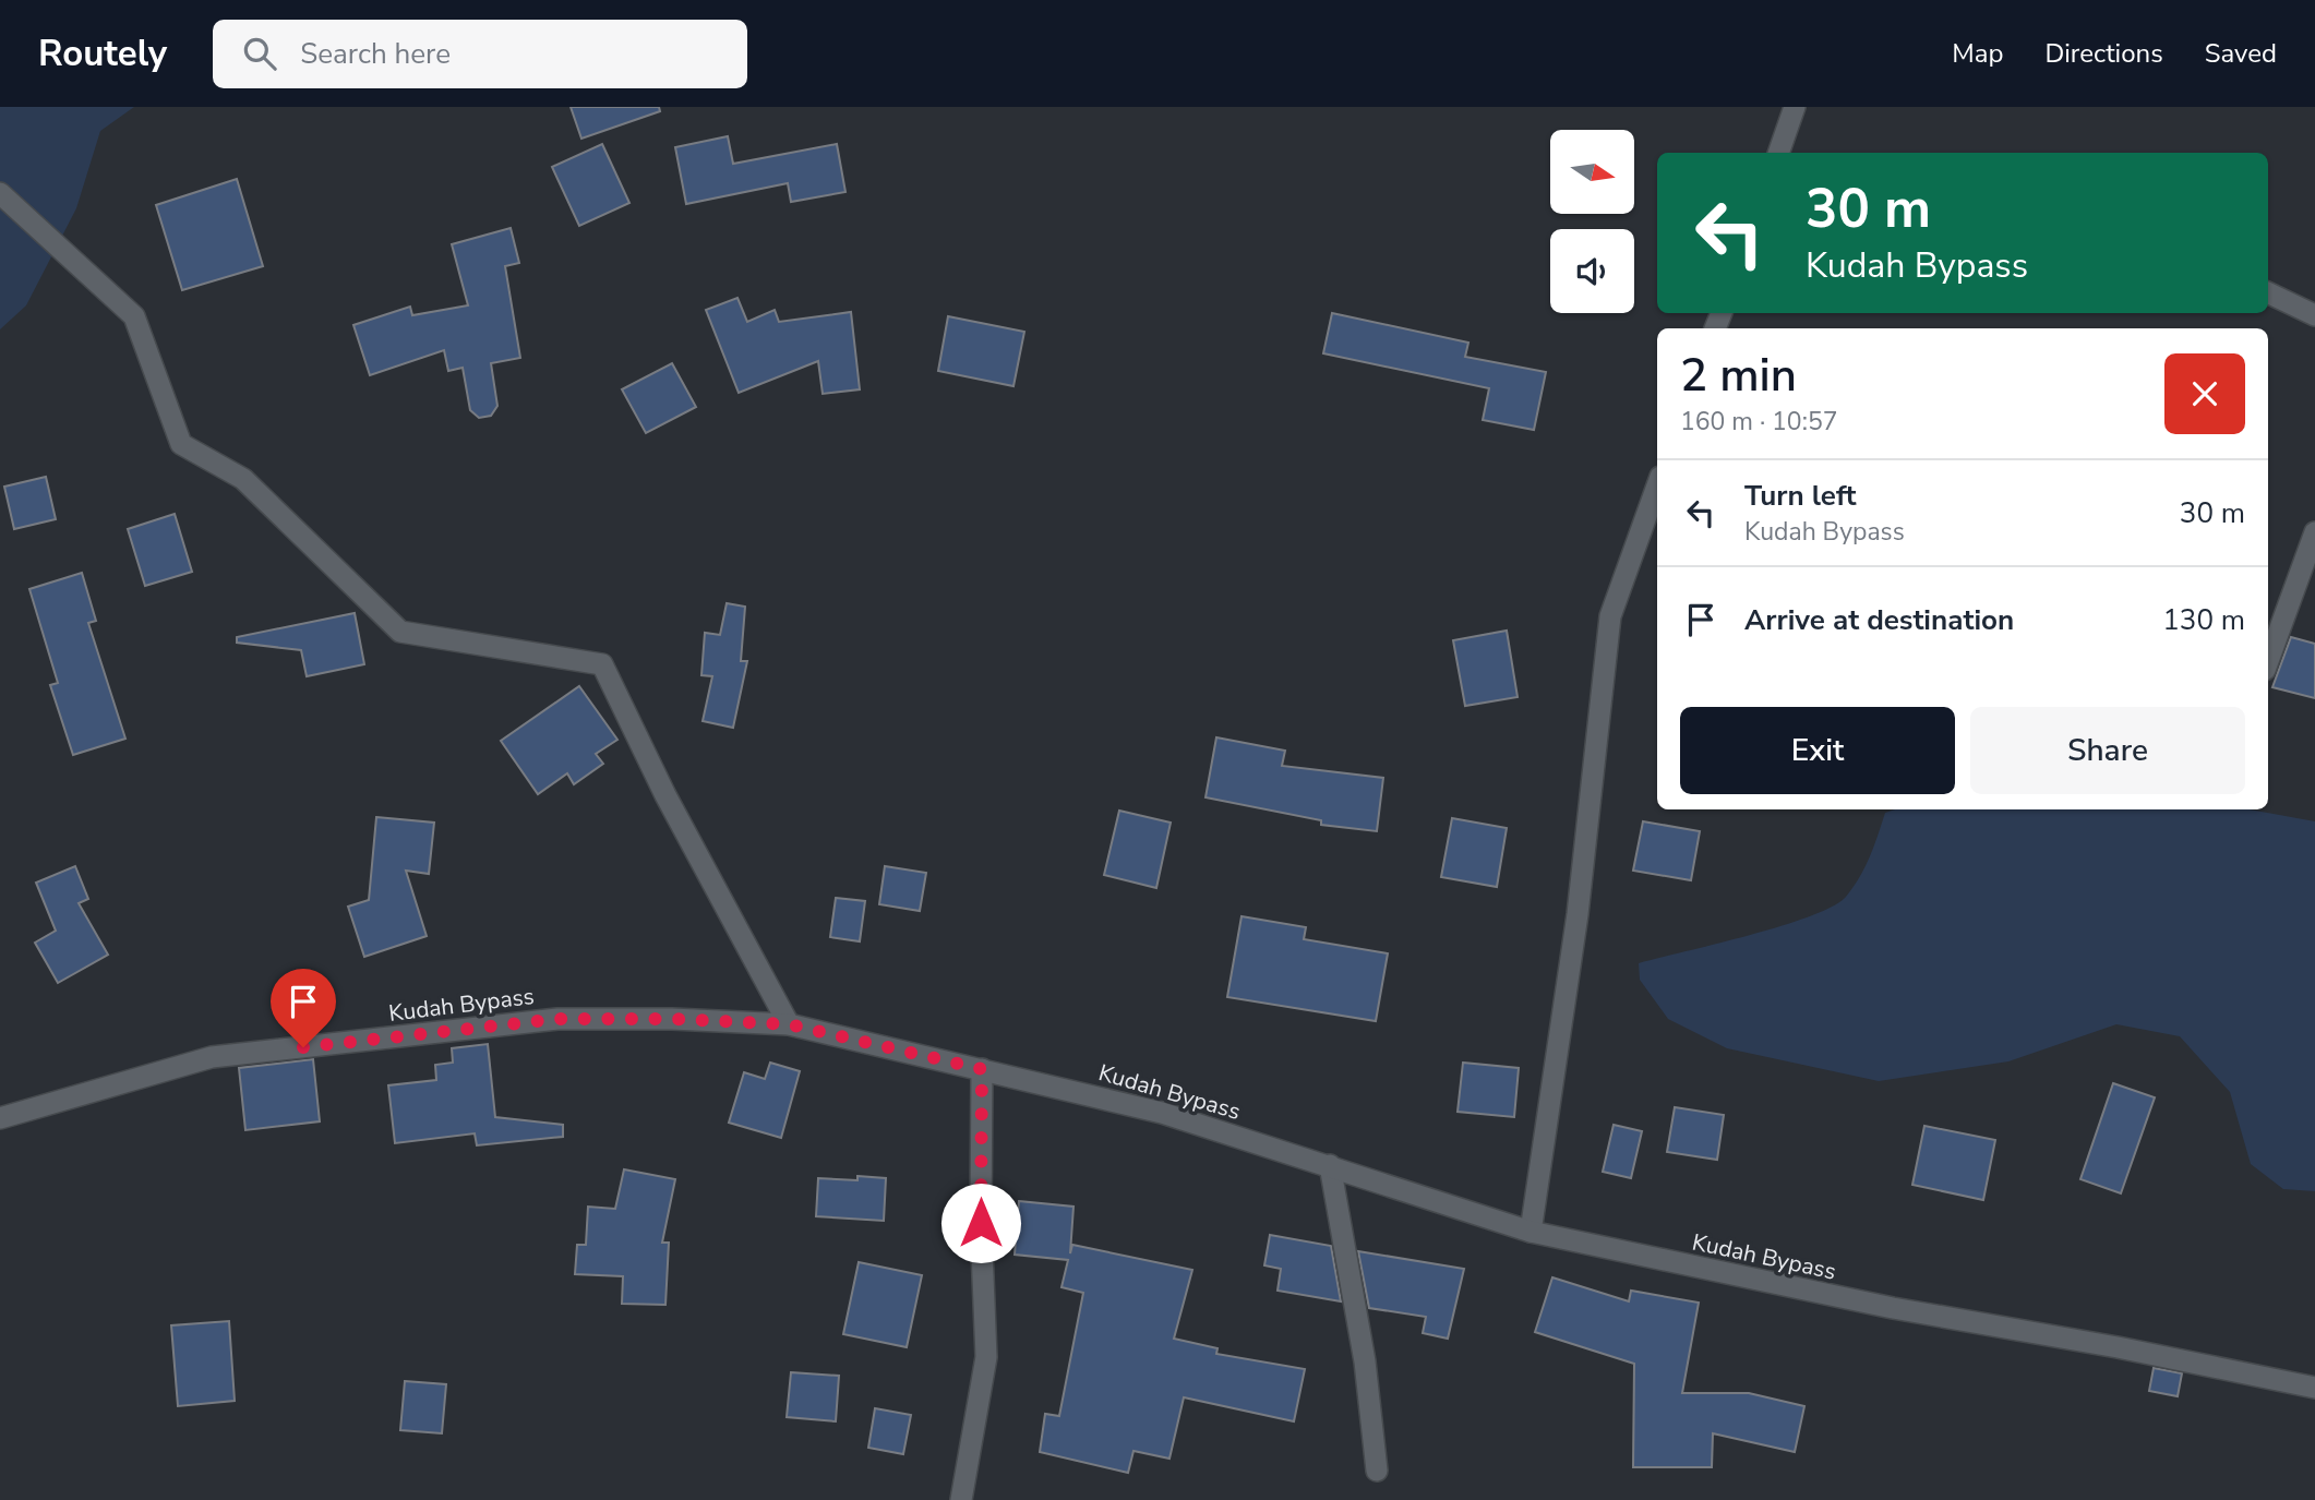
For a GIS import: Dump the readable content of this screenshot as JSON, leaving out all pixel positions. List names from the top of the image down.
{
  "streets": {
    "street": ["Kudah Bypass"]
  },
  "north": "right",
  "page": {
    "header": "Routely",
    "search": "Search here",
    "nav": ["Map", "Directions", "Saved"],
    "turn": ["30 m", "Kudah Bypass"],
    "heading": ["2 min", "160 m · 10:57"],
    "list": [
      {
        "name": "Turn left",
        "note": "Kudah Bypass",
        "value": "30 m"
      },
      {
        "name": "Arrive at destination",
        "value": "130 m"
      }
    ],
    "buttons": ["Exit", "Share"]
  }
}
